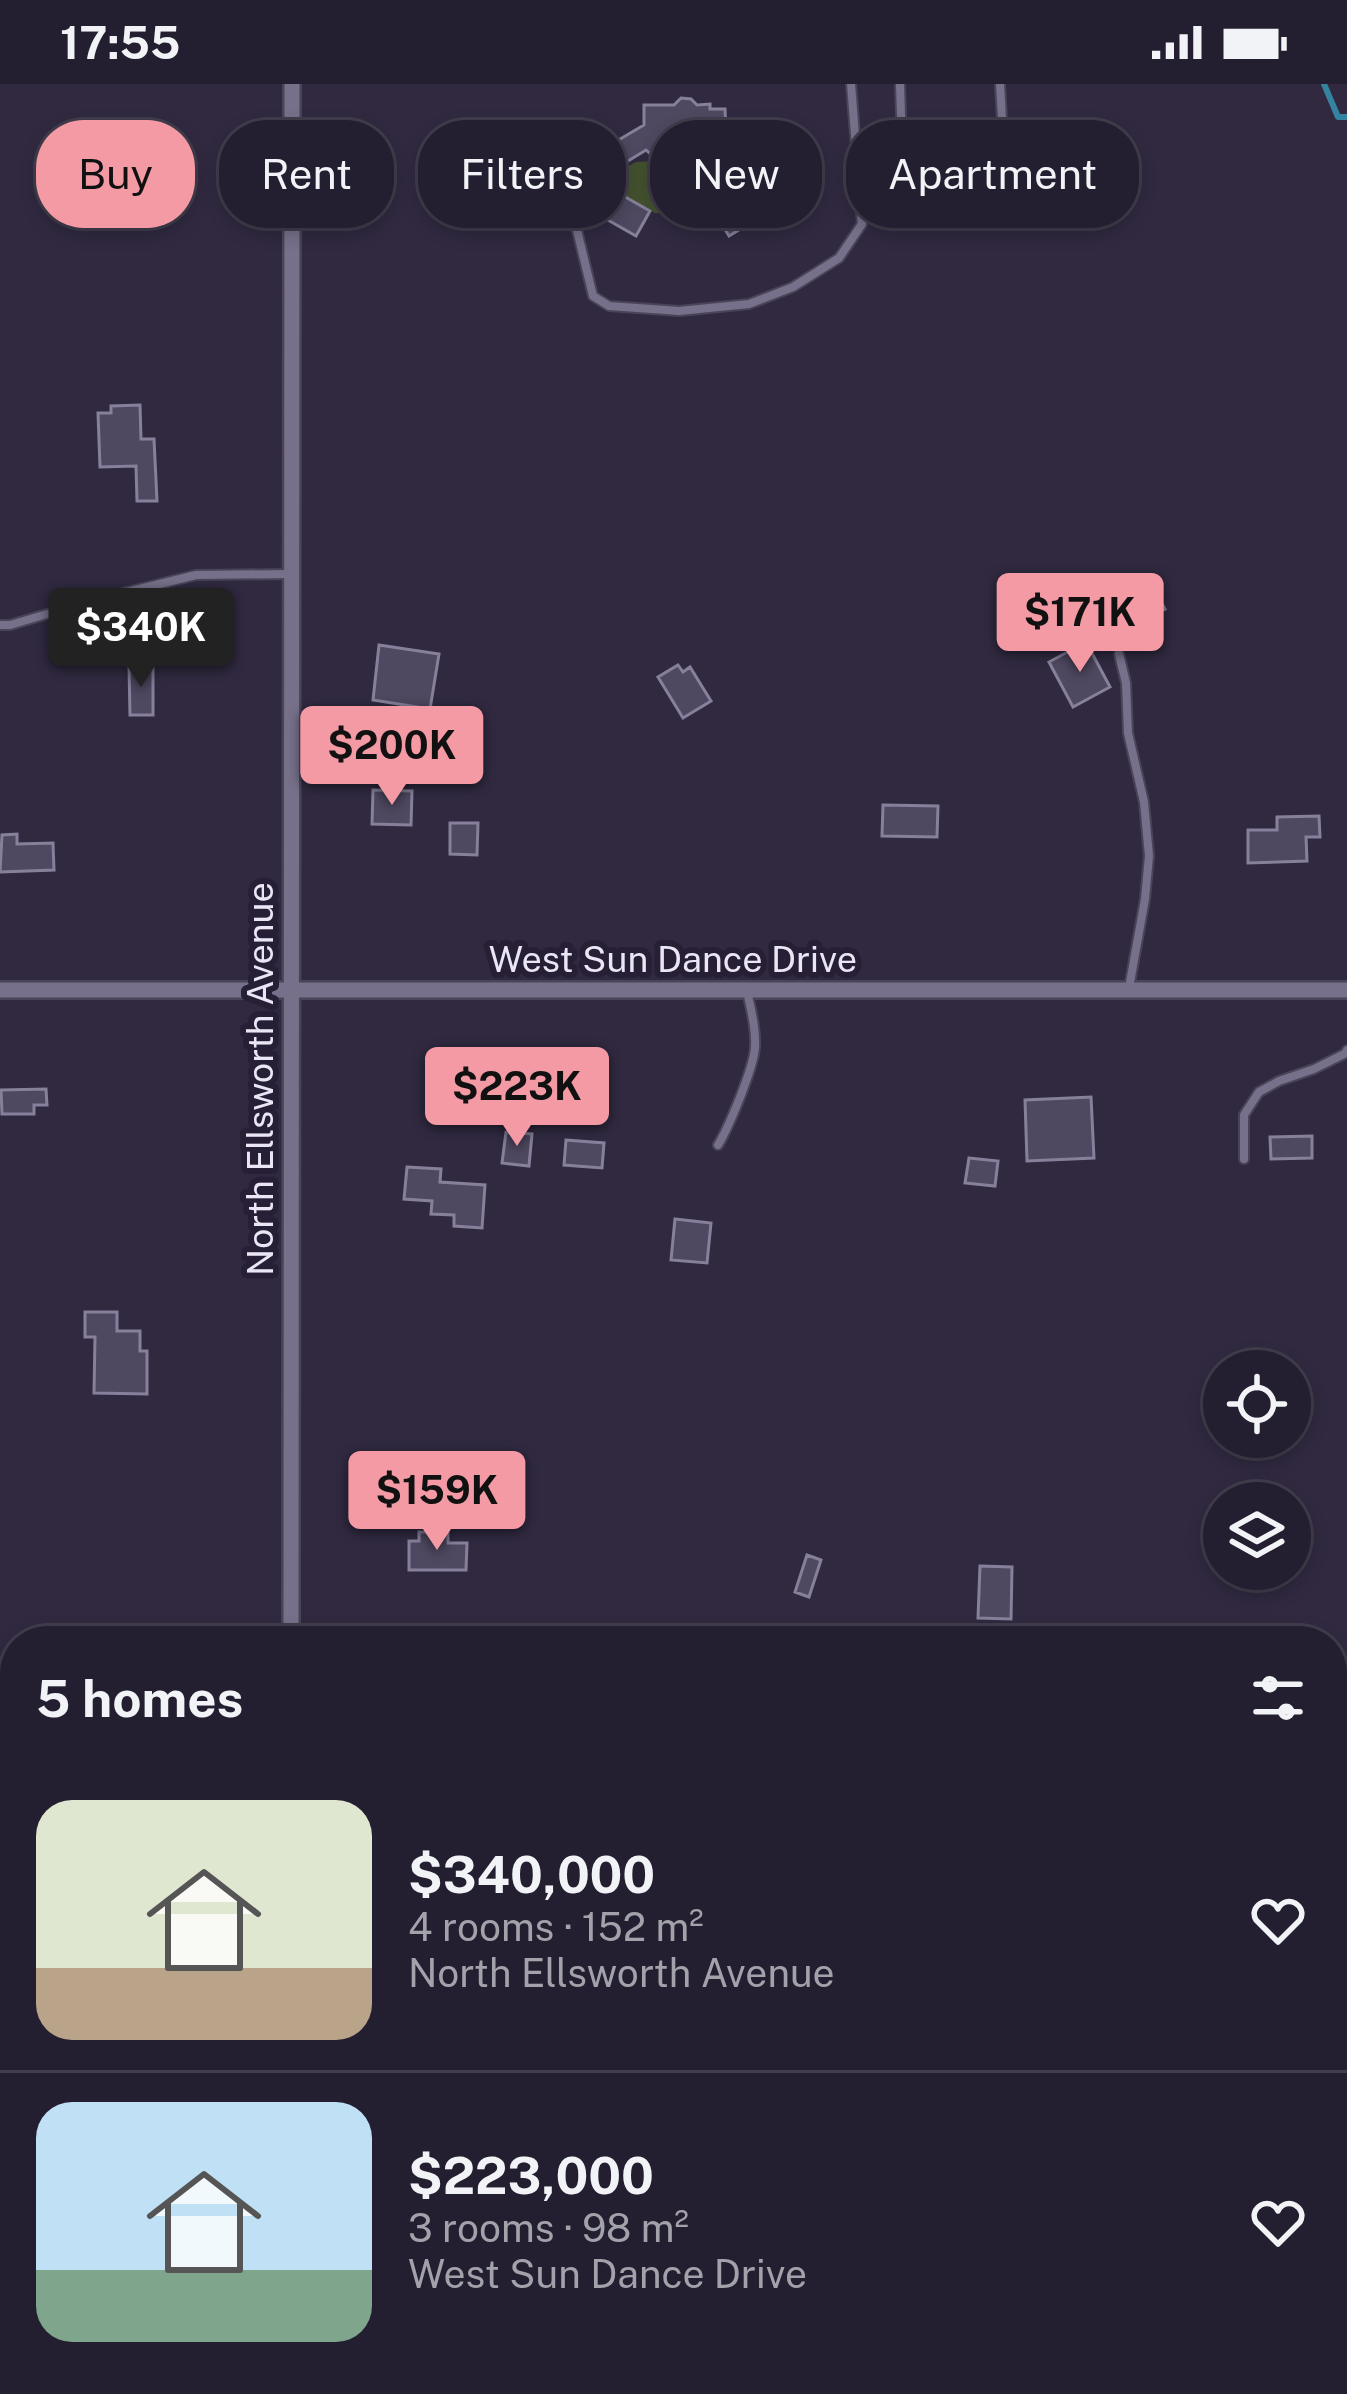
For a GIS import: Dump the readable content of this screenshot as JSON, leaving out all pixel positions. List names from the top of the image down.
{
  "streets": {
    "street": ["West Sun Dance Drive", "North Ellsworth Avenue"]
  },
  "crossings": [
    ["West Sun Dance Drive", "North Ellsworth Avenue"]
  ],
  "page": {
    "status": "17:55",
    "chip": [
      "Buy",
      "Rent",
      "Filters",
      "New",
      "Apartment"
    ],
    "price": [
      "$171K",
      "$340K",
      "$200K",
      "$223K",
      "$159K"
    ],
    "heading": "5 homes",
    "list": [
      {
        "name": "$340,000",
        "note": "4 rooms · 152 m² · North Ellsworth Avenue"
      },
      {
        "name": "$223,000",
        "note": "3 rooms · 98 m² · West Sun Dance Drive"
      }
    ]
  }
}
